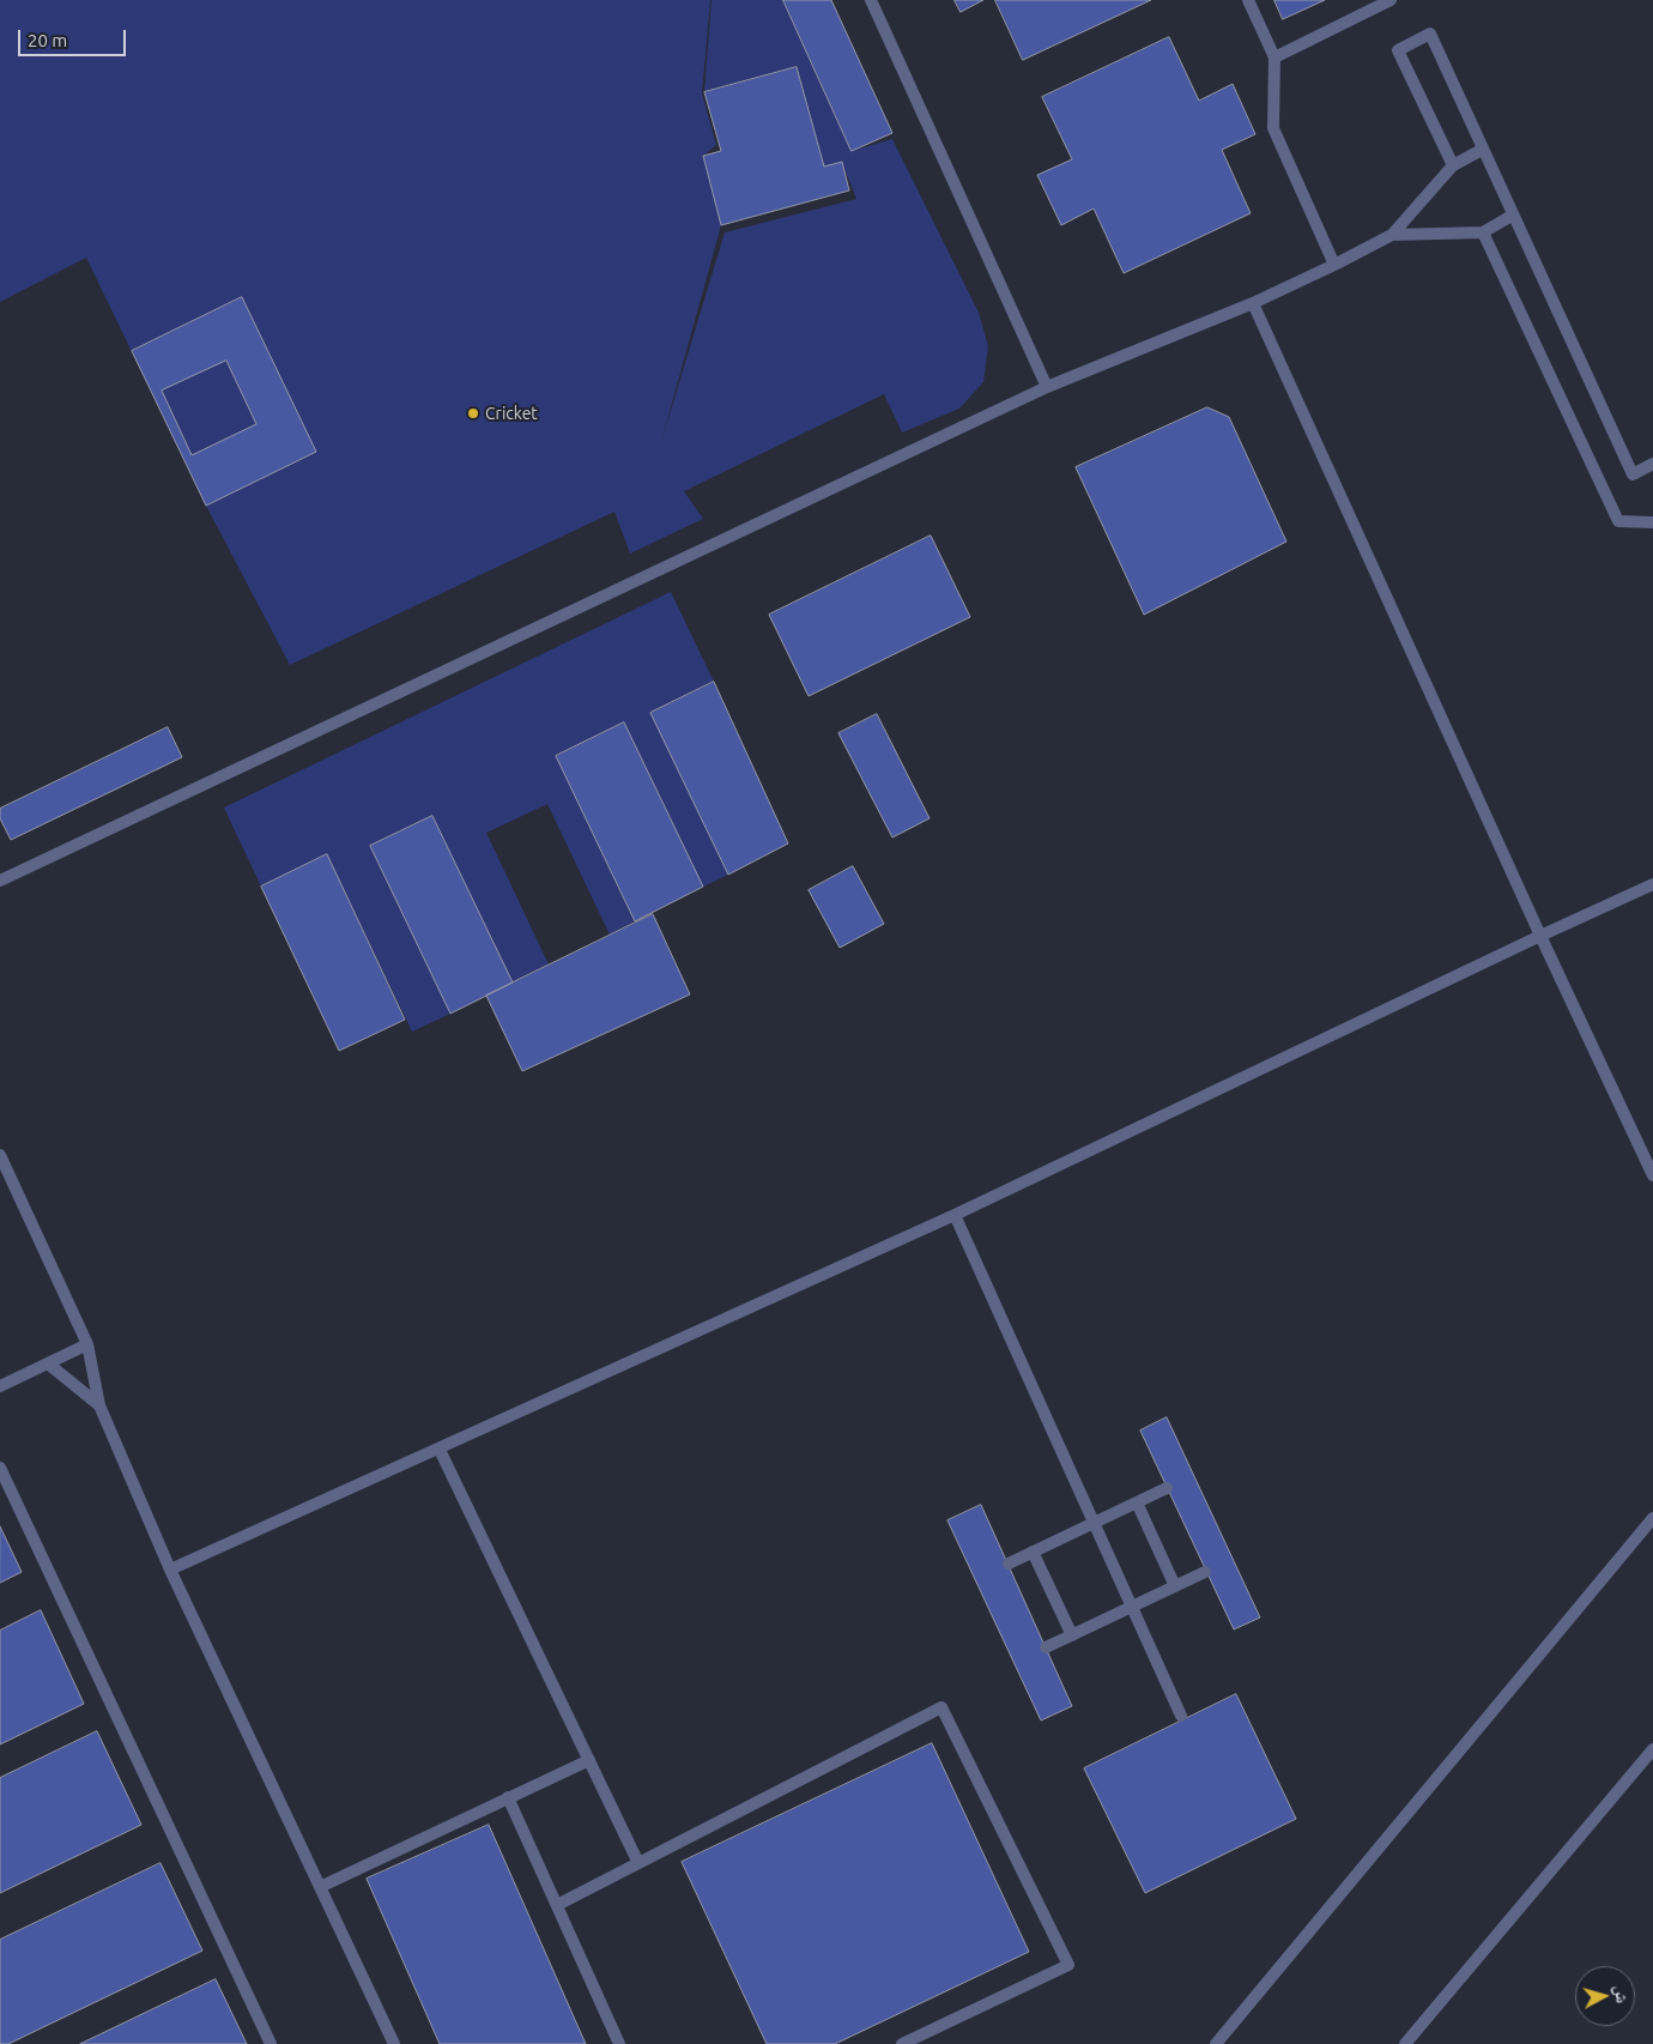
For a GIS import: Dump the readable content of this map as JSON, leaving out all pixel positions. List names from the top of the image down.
{
  "places": ["Cricket"],
  "scale_bar": "20 m",
  "north": "right"
}
